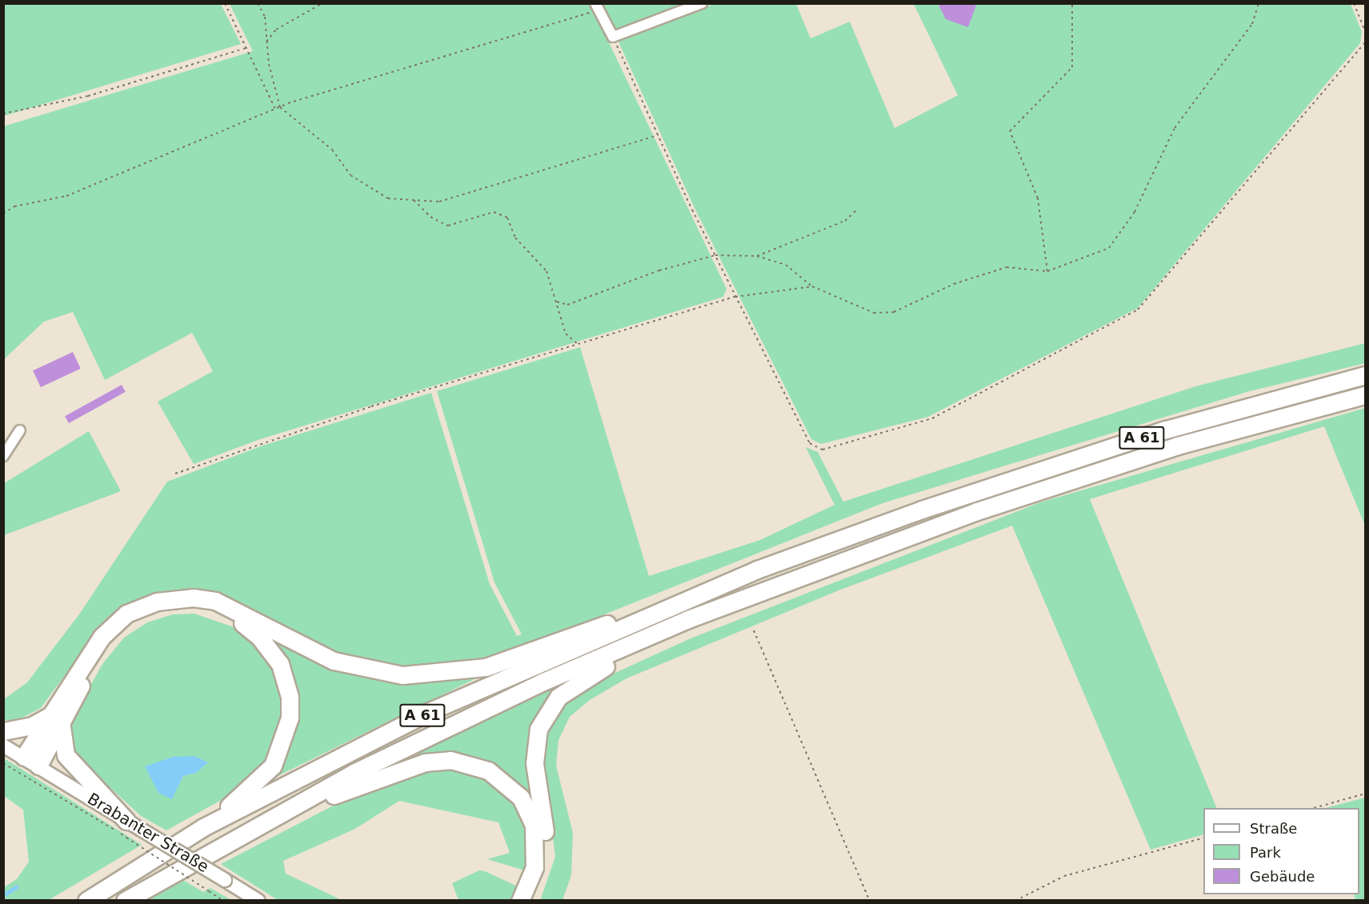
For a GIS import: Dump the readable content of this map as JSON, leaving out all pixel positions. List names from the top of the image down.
{
  "streets": {
    "highway": ["A 61"],
    "main road": ["Brabanter Straße"]
  },
  "legend": ["Straße", "Park", "Gebäude"]
}
